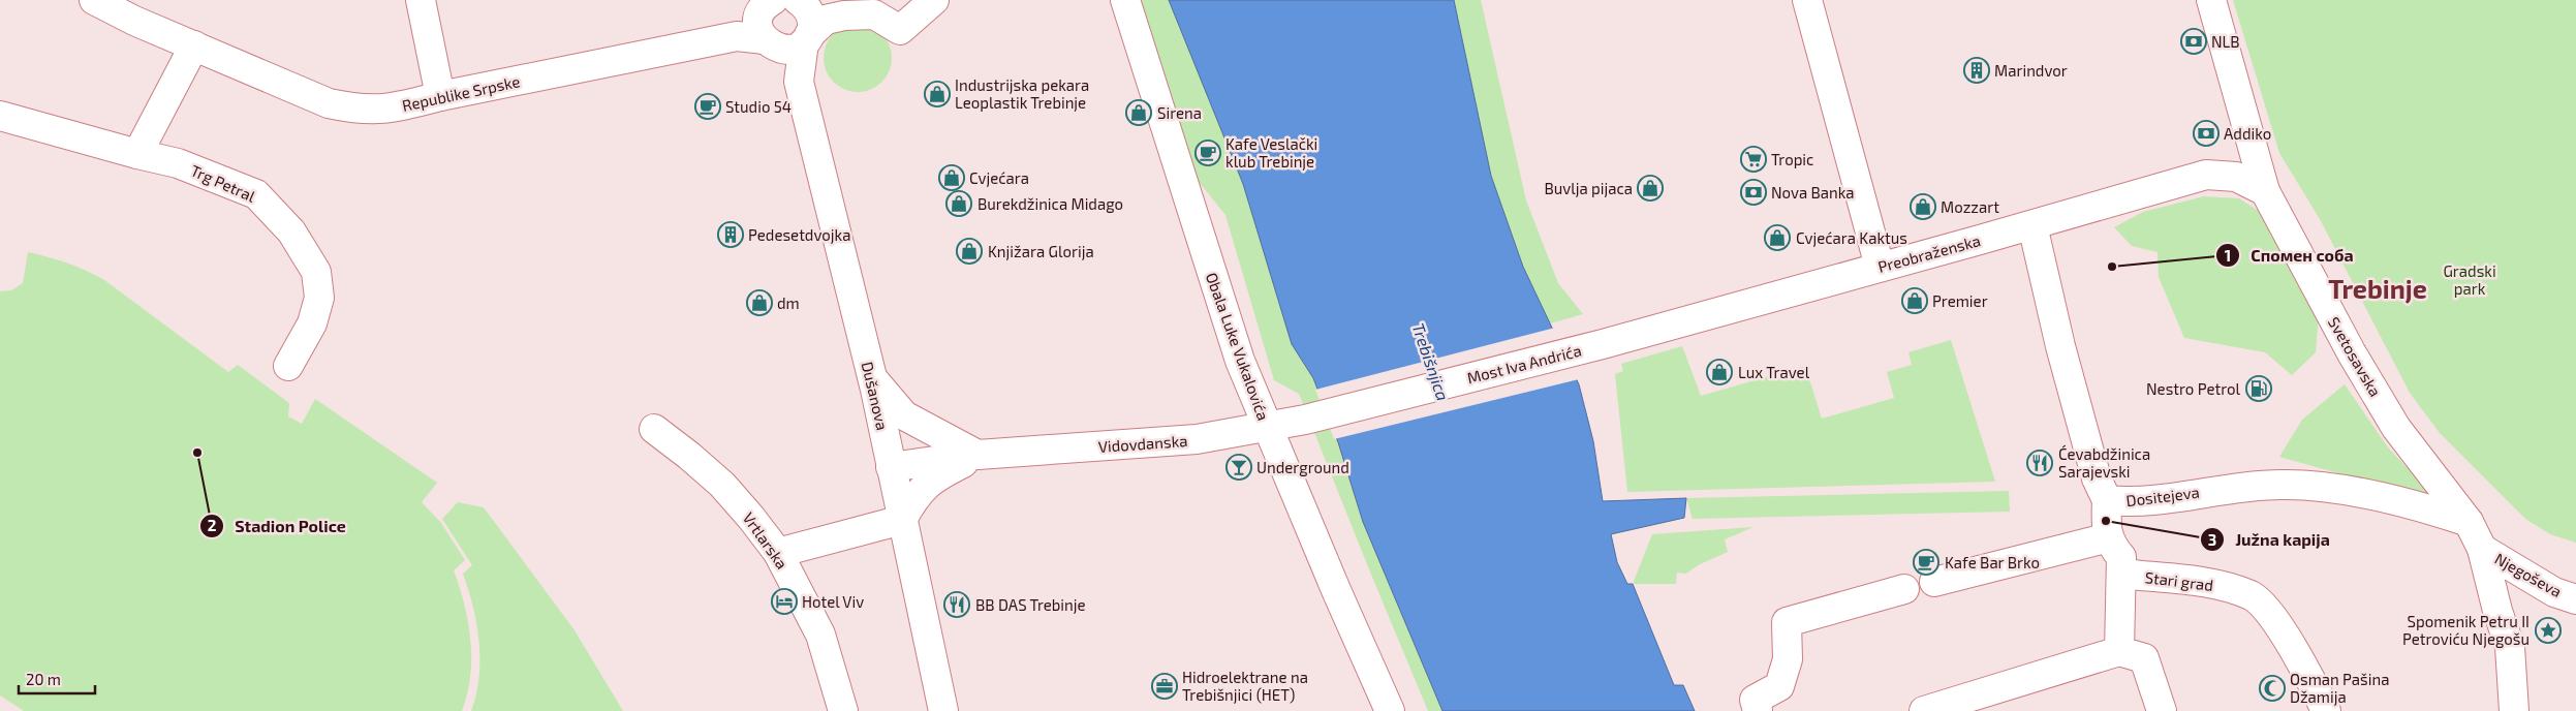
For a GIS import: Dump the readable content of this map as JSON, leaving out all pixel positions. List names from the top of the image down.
{
  "streets": {
    "street": [
      "Republike Srpske",
      "Trg Petral",
      "Preobraženska",
      "Obala Luke Vukalovića",
      "Svetosavska",
      "Most Iva Andrića",
      "Dušanova",
      "Vidovdanska",
      "Dositejeva",
      "Vrtlarska",
      "Njegoševa",
      "Stari grad"
    ]
  },
  "crossings": [
    ["Preobraženska", "Svetosavska"],
    ["Preobraženska", "Most Iva Andrića"],
    ["Preobraženska", "Dositejeva"],
    ["Obala Luke Vukalovića", "Vidovdanska"],
    ["Svetosavska", "Dositejeva"],
    ["Svetosavska", "Njegoševa"],
    ["Most Iva Andrića", "Vidovdanska"],
    ["Dušanova", "Vidovdanska"],
    ["Dositejeva", "Stari grad"]
  ],
  "districts": ["Trebinje"],
  "water": ["Trebišnjica"],
  "parks": ["Gradski park"],
  "places": {
    "bank": ["NLB", "Addiko", "Nova Banka"],
    "building": ["Marindvor", "Pedesetdvojka"],
    "shop": [
      "Industrijska pekara Leoplastik Trebinje",
      "Sirena",
      "Cvjećara",
      "Buvlja pijaca",
      "Burekdžinica Midago",
      "Mozzart",
      "Cvjećara Kaktus",
      "Knjižara Glorija",
      "Premier",
      "dm",
      "Lux Travel"
    ],
    "cafe": ["Studio 54", "Kafe Veslački klub Trebinje", "Kafe Bar Brko"],
    "supermarket": ["Tropic"],
    "other": ["Спомен соба", "Stadion Police", "Južna kapija"],
    "fuel station": ["Nestro Petrol"],
    "restaurant": ["Ćevabdžinica Sarajevski", "BB DAS Trebinje"],
    "bar": ["Underground"],
    "hotel": ["Hotel Viv"],
    "place": ["Spomenik Petru II Petroviću Njegošu"],
    "office": ["Hidroelektrane na Trebišnjici (HET)"],
    "mosque": ["Osman Pašina Džamija"]
  },
  "scale_bar": "20 m"
}
